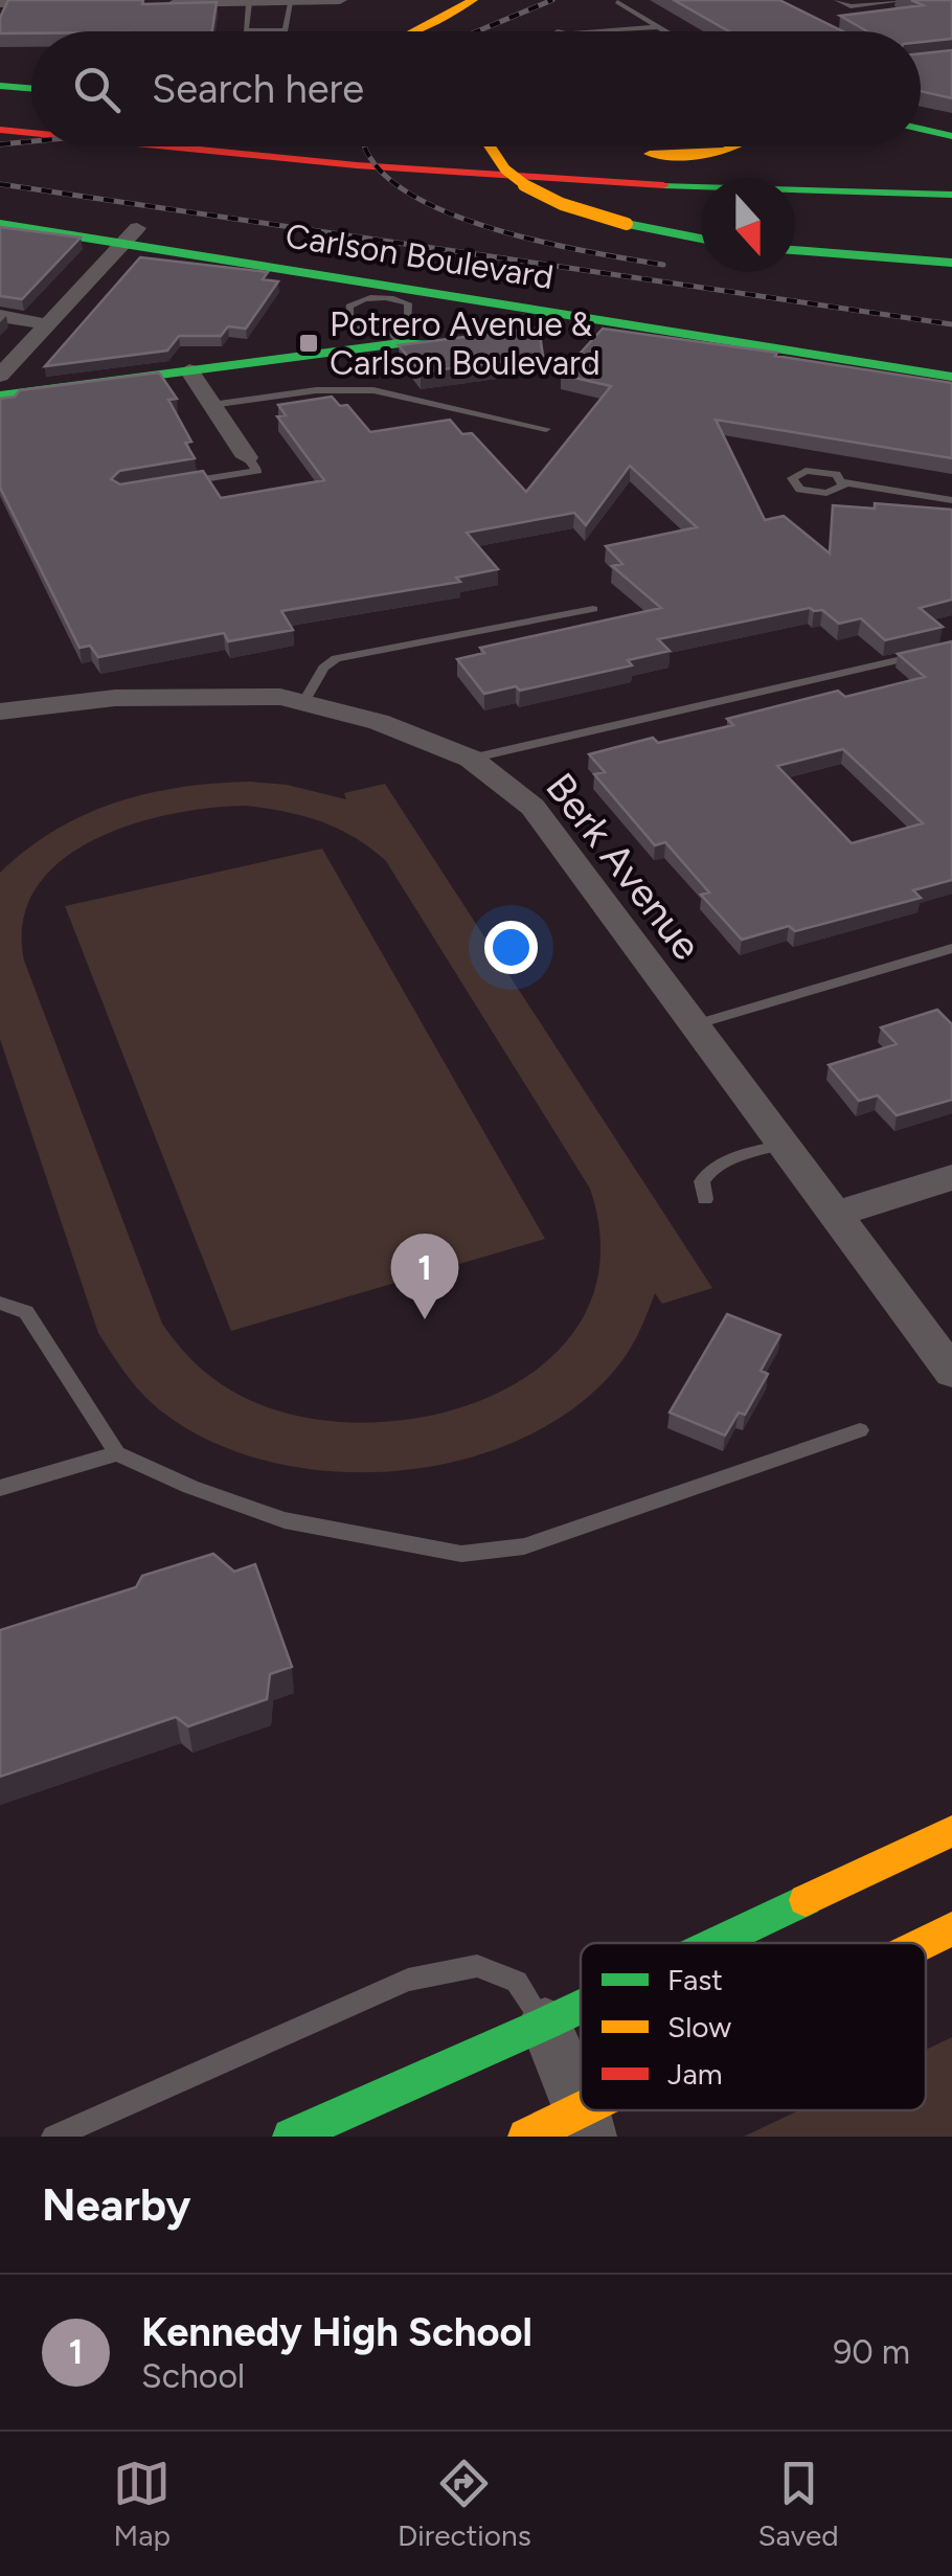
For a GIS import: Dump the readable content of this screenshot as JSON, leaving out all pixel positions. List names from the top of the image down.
{
  "streets": {
    "main road": ["Carlson Boulevard"],
    "street": ["Berk Avenue"]
  },
  "places": {
    "transit": ["Potrero Avenue & Carlson Boulevard"]
  },
  "legend": ["Fast", "Slow", "Jam"],
  "north": "bottom",
  "page": {
    "search": "Search here",
    "pins": "1",
    "heading": "Nearby",
    "list": [
      {
        "mark": "1",
        "name": "Kennedy High School",
        "note": "School",
        "value": "90 m"
      }
    ],
    "nav": ["Map", "Directions", "Saved"]
  }
}
